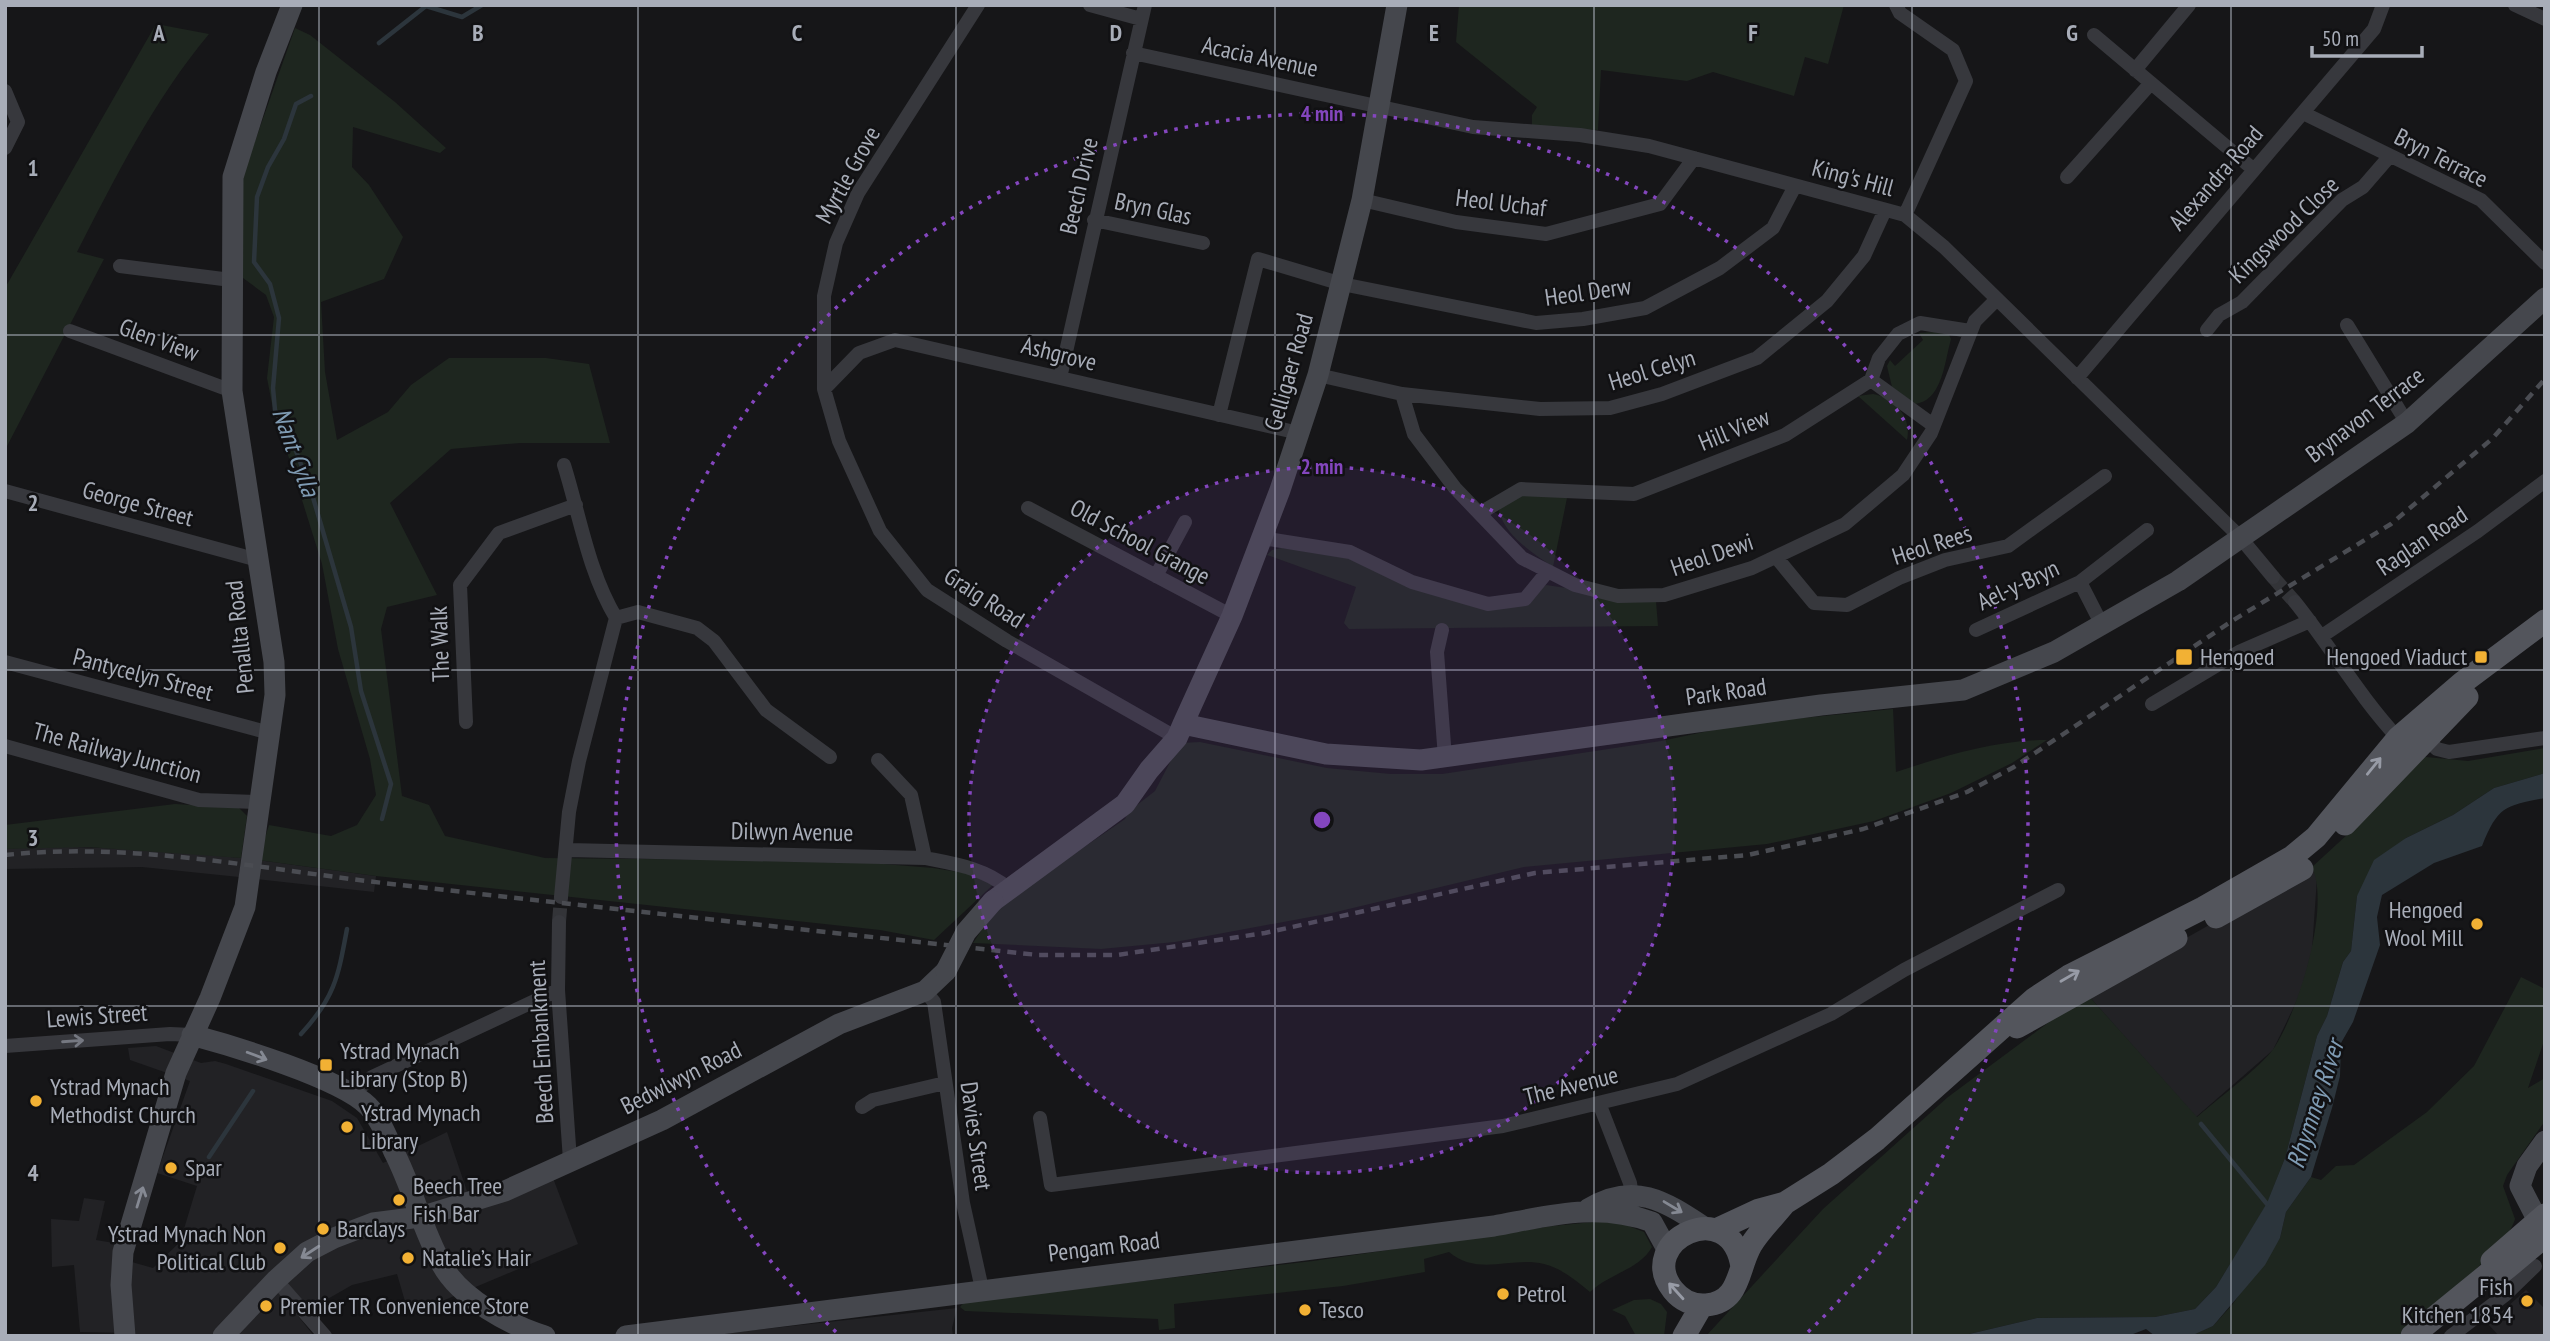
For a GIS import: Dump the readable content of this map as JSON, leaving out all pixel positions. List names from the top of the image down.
{
  "streets": {
    "street": [
      "Acacia Avenue",
      "Bryn Terrace",
      "Myrtle Grove",
      "King's Hill",
      "Alexandra Road",
      "Beech Drive",
      "Heol Uchaf",
      "Bryn Glas",
      "Kingswood Close",
      "Heol Derw",
      "Glen View",
      "Ashgrove",
      "Heol Celyn",
      "Gelligaer Road",
      "Brynavon Terrace",
      "Hill View",
      "George Street",
      "Raglan Road",
      "Old School Grange",
      "Heol Rees",
      "Heol Dewi",
      "Ael-y-Bryn",
      "Graig Road",
      "Penallta Road",
      "The Walk",
      "Pantycelyn Street",
      "Park Road",
      "The Railway Junction",
      "Dilwyn Avenue",
      "Lewis Street",
      "Beech Embankment",
      "Bedwlwyn Road",
      "The Avenue",
      "Davies Street",
      "Pengam Road"
    ]
  },
  "crossings": [
    ["Acacia Avenue", "King's Hill"],
    ["Acacia Avenue", "Beech Drive"],
    ["Acacia Avenue", "Gelligaer Road"],
    ["Bryn Terrace", "Alexandra Road"],
    ["Bryn Terrace", "Kingswood Close"],
    ["Myrtle Grove", "Ashgrove"],
    ["Myrtle Grove", "Graig Road"],
    ["King's Hill", "Alexandra Road"],
    ["King's Hill", "Heol Uchaf"],
    ["King's Hill", "Heol Derw"],
    ["King's Hill", "Heol Celyn"],
    ["King's Hill", "Gelligaer Road"],
    ["King's Hill", "Brynavon Terrace"],
    ["King's Hill", "Heol Dewi"],
    ["King's Hill", "Park Road"],
    ["Beech Drive", "Bryn Glas"],
    ["Beech Drive", "Ashgrove"],
    ["Heol Uchaf", "Gelligaer Road"],
    ["Heol Derw", "Ashgrove"],
    ["Heol Derw", "Gelligaer Road"],
    ["Glen View", "Penallta Road"],
    ["Ashgrove", "Gelligaer Road"],
    ["Ashgrove", "Graig Road"],
    ["Heol Celyn", "Gelligaer Road"],
    ["Heol Celyn", "Heol Dewi"],
    ["Gelligaer Road", "Old School Grange"],
    ["Gelligaer Road", "Graig Road"],
    ["Gelligaer Road", "Park Road"],
    ["Gelligaer Road", "Bedwlwyn Road"],
    ["Brynavon Terrace", "Park Road"],
    ["Hill View", "Heol Dewi"],
    ["George Street", "Penallta Road"],
    ["Heol Rees", "Heol Dewi"],
    ["Ael-y-Bryn", "Park Road"],
    ["Graig Road", "Park Road"],
    ["Graig Road", "Bedwlwyn Road"],
    ["Penallta Road", "Pantycelyn Street"],
    ["Penallta Road", "The Railway Junction"],
    ["Penallta Road", "Lewis Street"],
    ["Park Road", "Bedwlwyn Road"],
    ["Dilwyn Avenue", "Bedwlwyn Road"],
    ["Beech Embankment", "Bedwlwyn Road"],
    ["Bedwlwyn Road", "Davies Street"],
    ["Davies Street", "Pengam Road"]
  ],
  "one_way": ["Lewis Street"],
  "water": ["Nant Cylla", "Rhymney River"],
  "places": {
    "transit": ["Hengoed", "Hengoed Viaduct", "Ystrad Mynach Library (Stop B)"],
    "other": [
      "Hengoed Wool Mill",
      "Ystrad Mynach Methodist Church",
      "Ystrad Mynach Library",
      "Spar",
      "Beech Tree Fish Bar",
      "Barclays",
      "Ystrad Mynach Non Political Club",
      "Natalie’s Hair",
      "Petrol",
      "Fish Kitchen 1854",
      "Premier TR Convenience Store",
      "Tesco"
    ]
  },
  "scale_bar": "50 m",
  "grid": {
    "columns": [
      "A",
      "B",
      "C",
      "D",
      "E",
      "F",
      "G"
    ],
    "rows": [
      "1",
      "2",
      "3",
      "4"
    ]
  },
  "rings": ["4 min", "2 min"]
}
